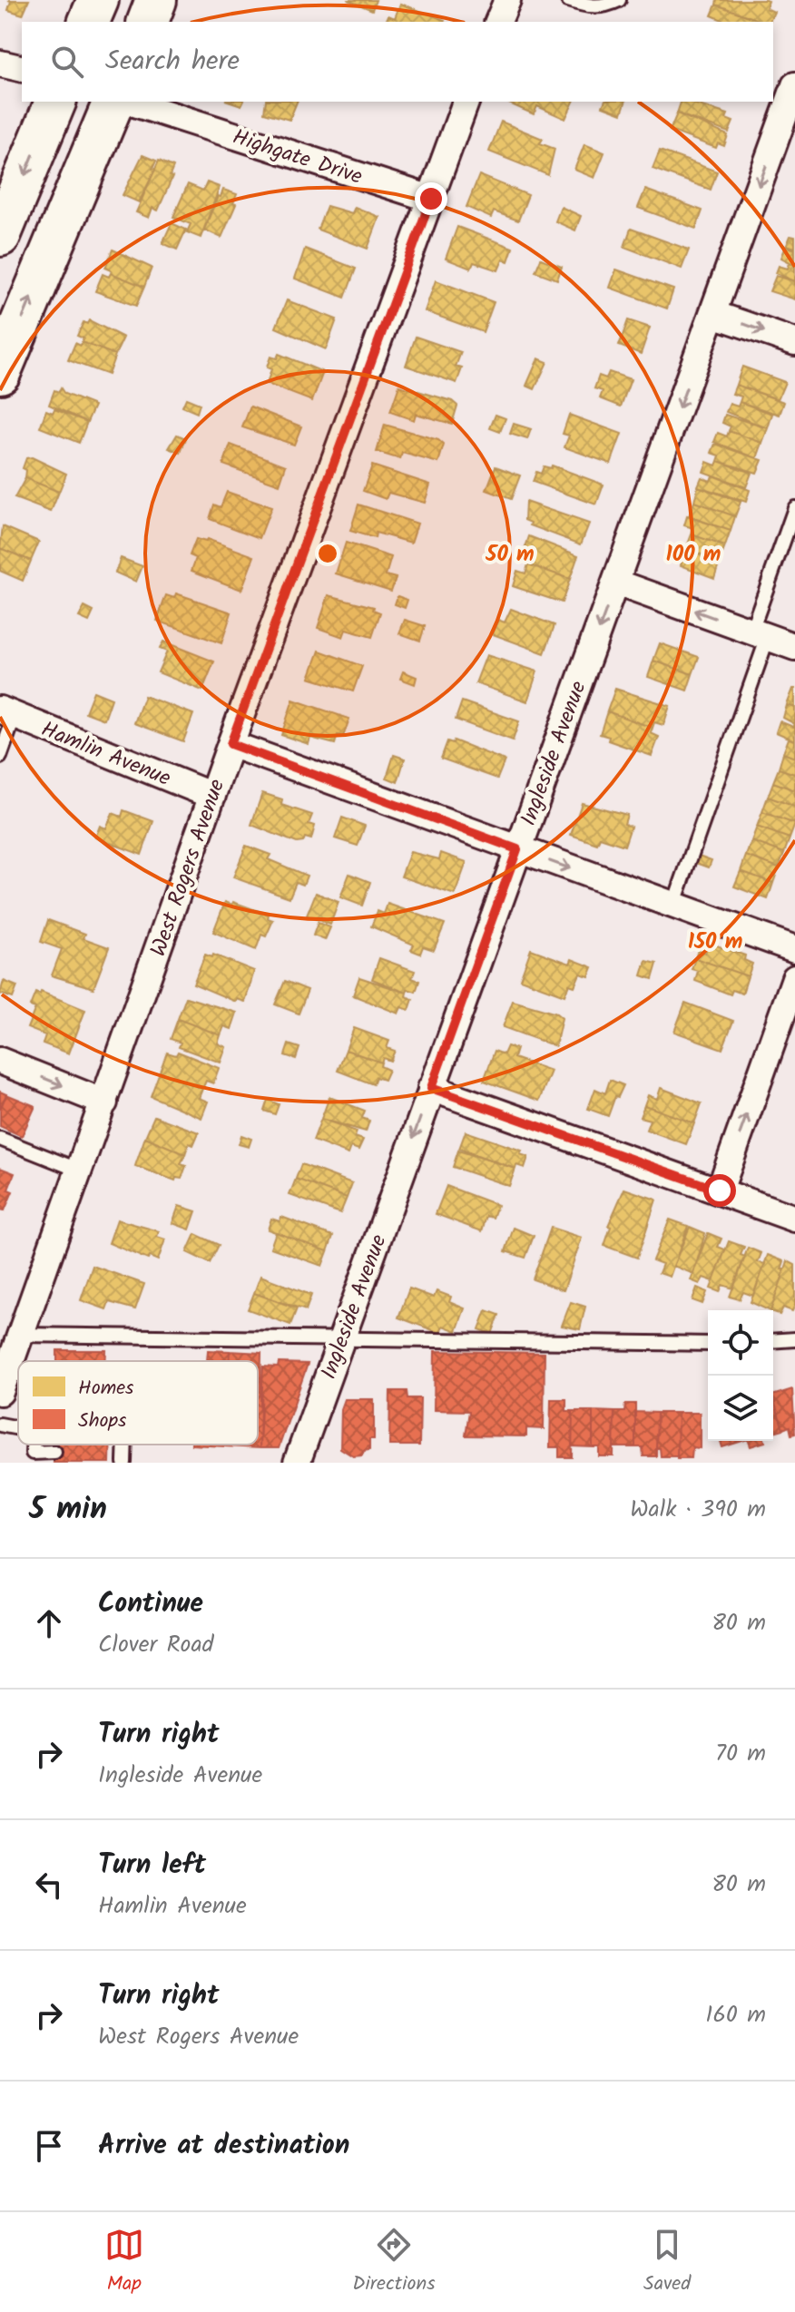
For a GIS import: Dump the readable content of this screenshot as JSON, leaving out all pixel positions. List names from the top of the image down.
{
  "streets": {
    "street": [
      "Highgate Drive",
      "Hamlin Avenue",
      "Ingleside Avenue",
      "West Rogers Avenue"
    ]
  },
  "crossings": [
    ["Highgate Drive", "West Rogers Avenue"],
    ["Hamlin Avenue", "West Rogers Avenue"]
  ],
  "one_way": ["Ingleside Avenue"],
  "legend": ["Homes", "Shops"],
  "page": {
    "search": "Search here",
    "heading": ["5 min", "Walk · 390 m"],
    "list": [
      ["Continue", "Clover Road", "80 m"],
      ["Turn right", "Ingleside Avenue", "70 m"],
      ["Turn left", "Hamlin Avenue", "80 m"],
      ["Turn right", "West Rogers Avenue", "160 m"],
      "Arrive at destination"
    ],
    "nav": ["Map", "Directions", "Saved"]
  },
  "rings": ["50 m", "100 m", "150 m"]
}
